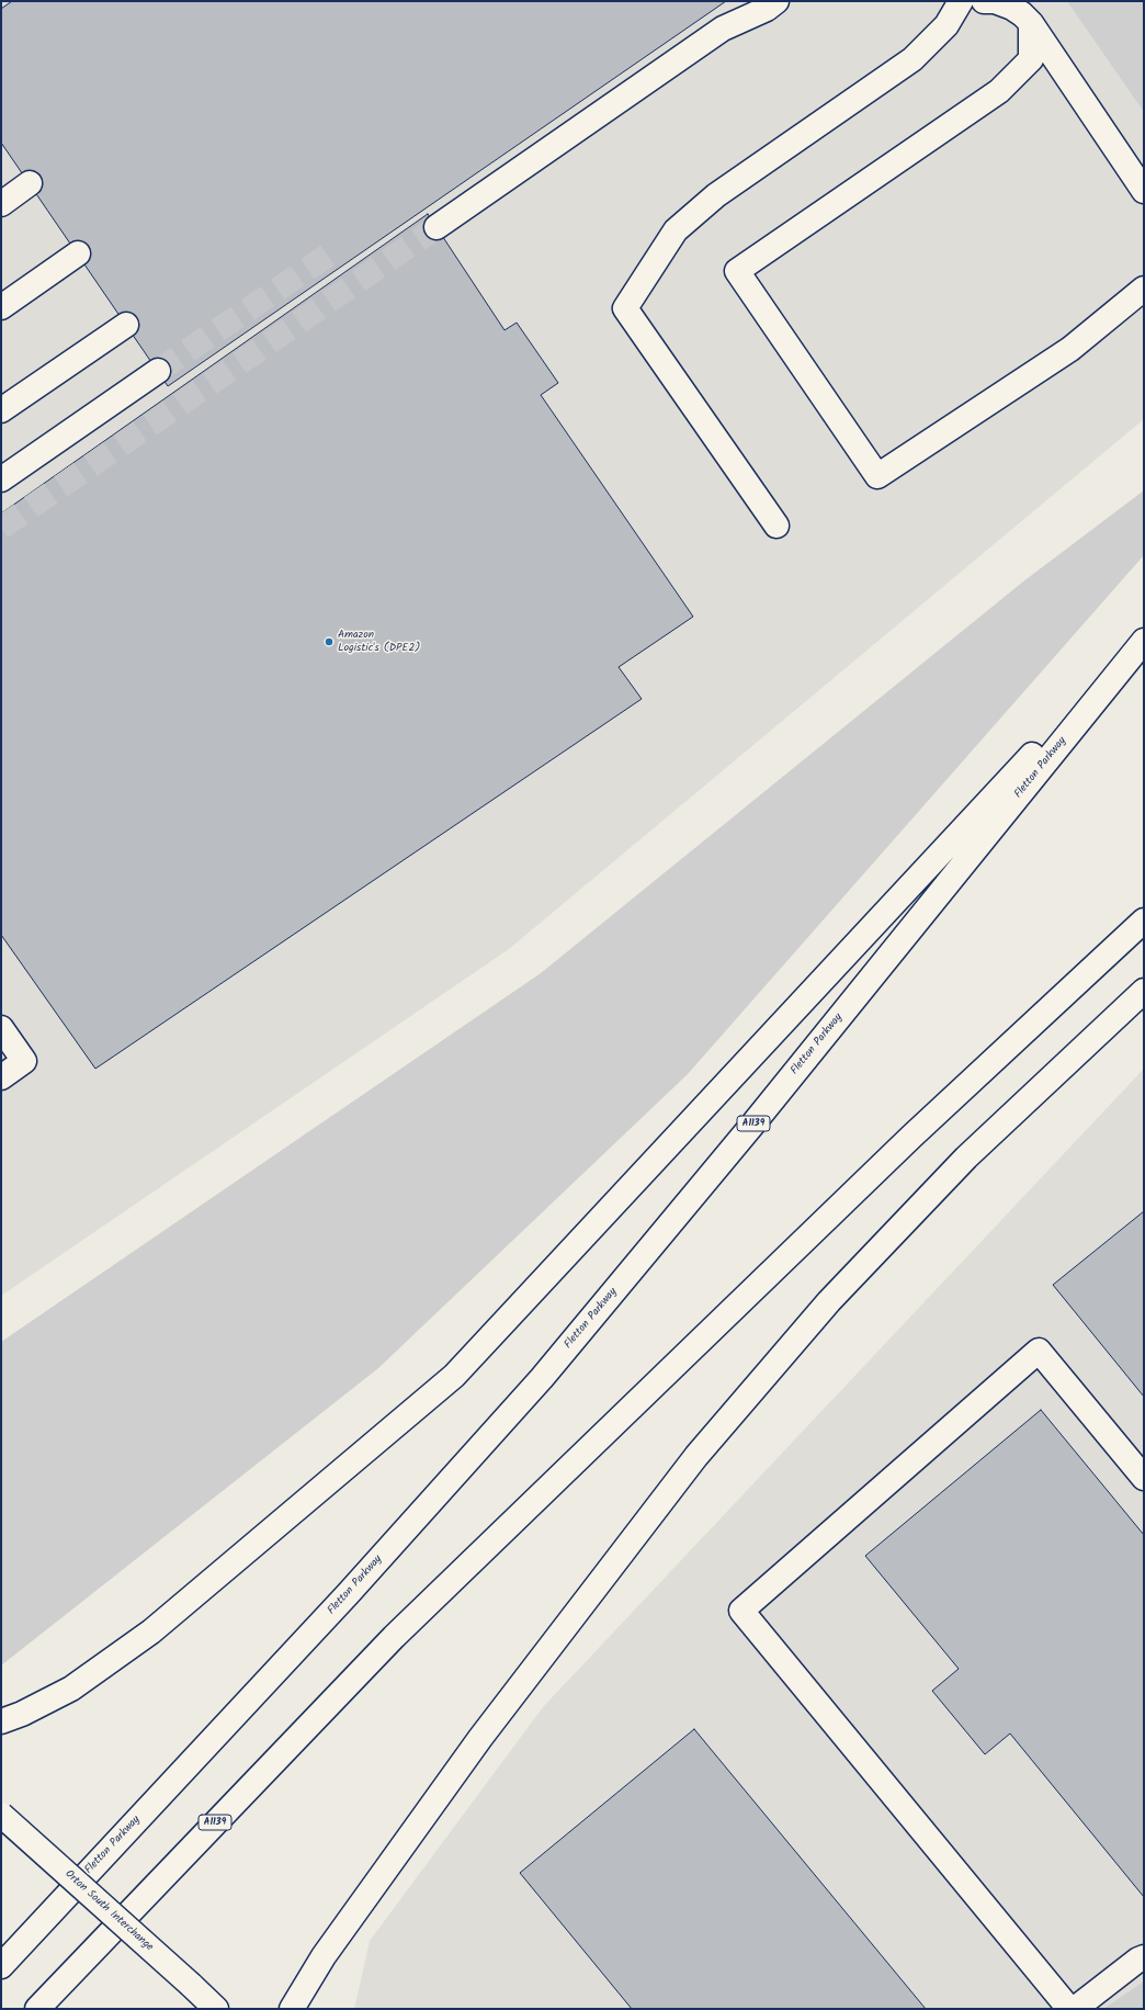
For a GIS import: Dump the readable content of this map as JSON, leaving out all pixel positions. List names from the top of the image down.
{
  "streets": {
    "main road": ["Fletton Parkway", "A1139", "Orton South Interchange"]
  },
  "places": ["Amazon Logistic's (DPE2)"]
}
